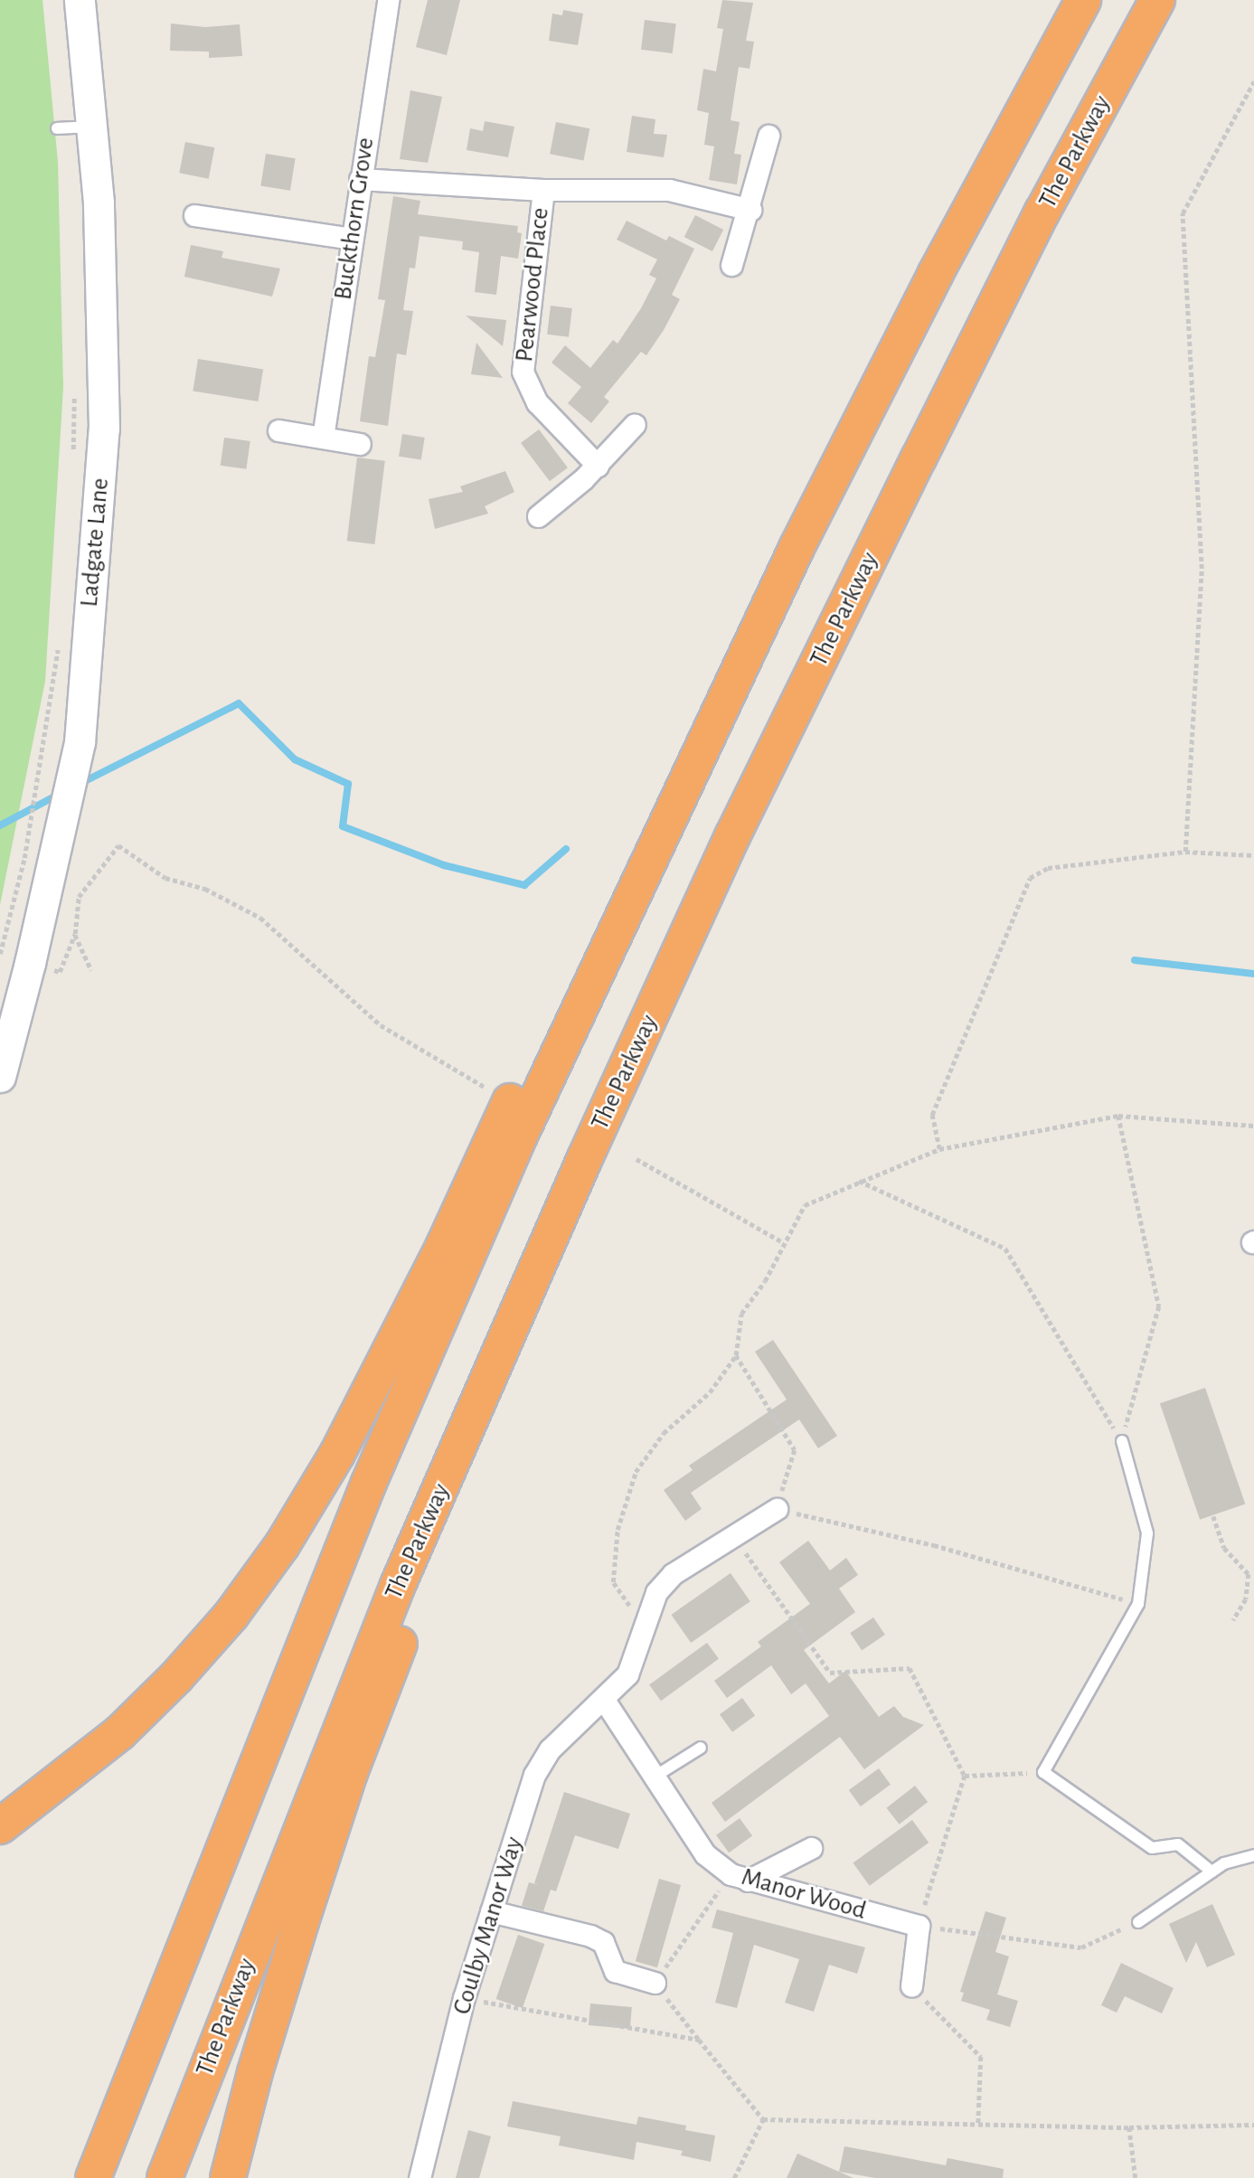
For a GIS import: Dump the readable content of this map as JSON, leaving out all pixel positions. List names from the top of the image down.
{
  "streets": {
    "highway": ["The Parkway"],
    "main road": ["Ladgate Lane"],
    "street": [
      "Buckthorn Grove",
      "Pearwood Place",
      "Manor Wood",
      "Coulby Manor Way"
    ]
  },
  "crossings": [
    ["Buckthorn Grove", "Pearwood Place"],
    ["Manor Wood", "Coulby Manor Way"]
  ]
}
